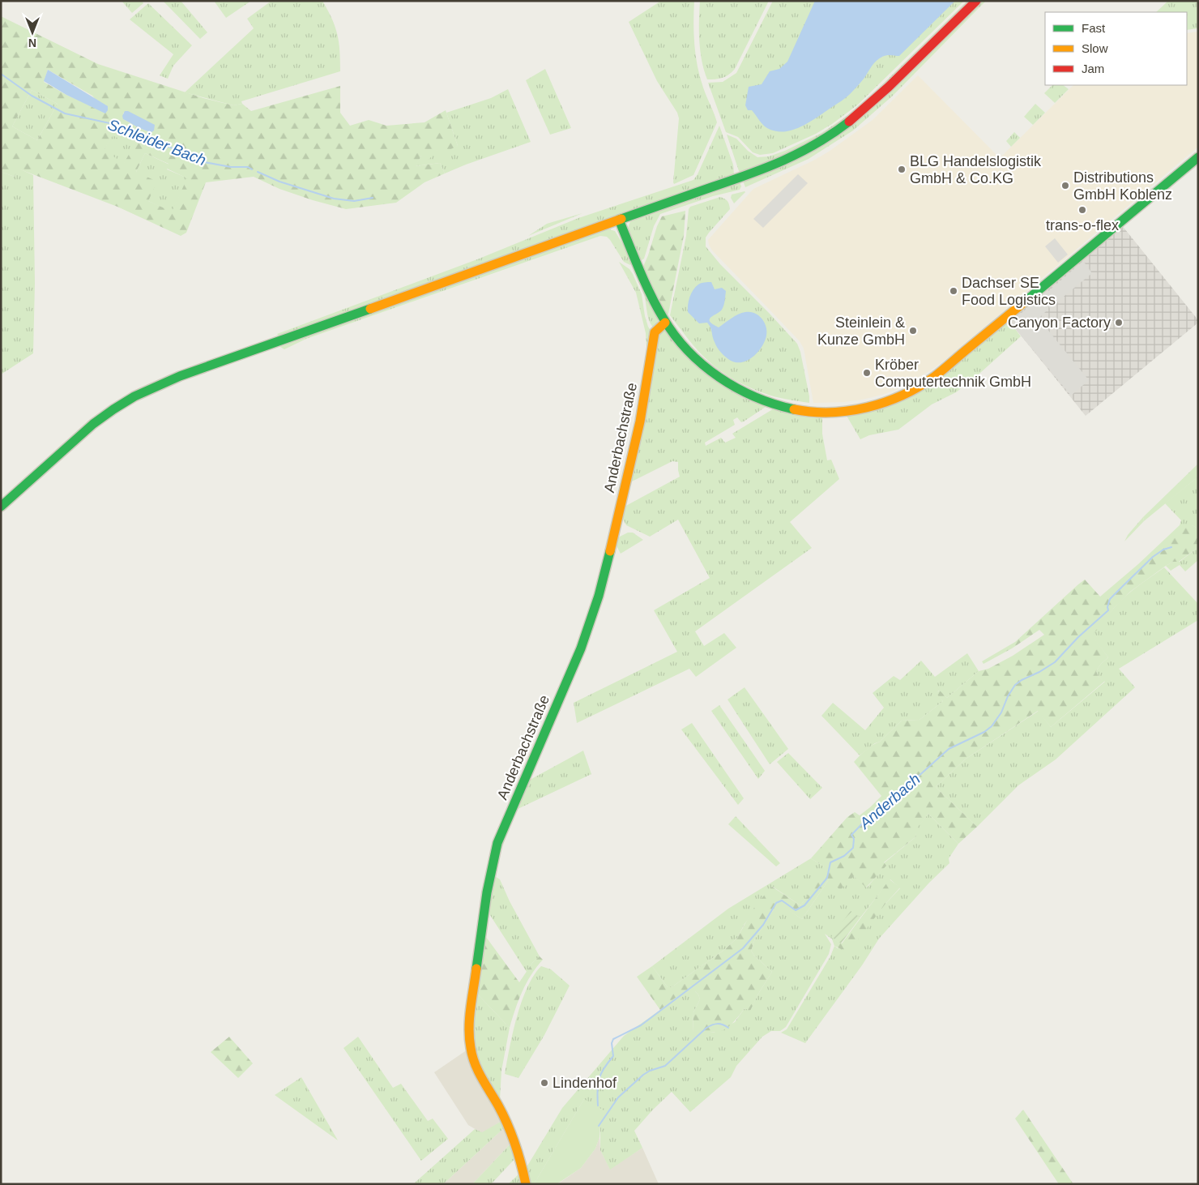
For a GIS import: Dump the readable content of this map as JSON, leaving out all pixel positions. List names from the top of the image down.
{
  "streets": {
    "main road": ["Anderbachstraße"]
  },
  "water": ["Schleider Bach", "Anderbach"],
  "places": [
    "BLG Handelslogistik GmbH & Co.KG",
    "Distributions GmbH Koblenz",
    "trans-o-flex",
    "Dachser SE Food Logistics",
    "Canyon Factory",
    "Steinlein & Kunze GmbH",
    "Kröber Computertechnik GmbH",
    "Lindenhof"
  ],
  "legend": ["Fast", "Slow", "Jam"],
  "north": "bottom"
}
